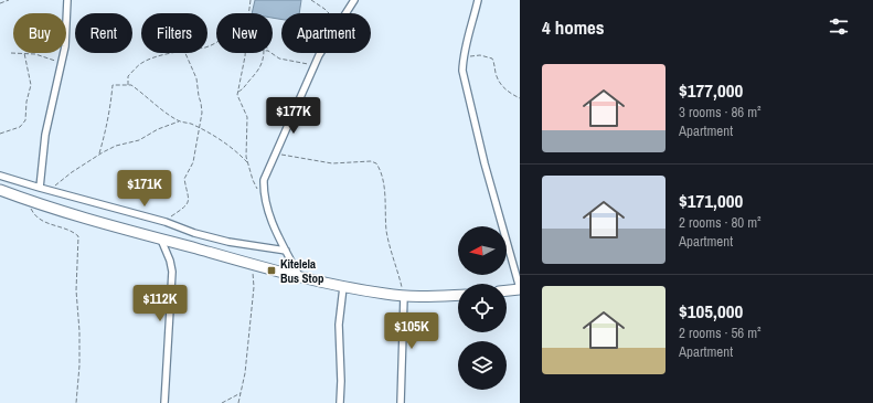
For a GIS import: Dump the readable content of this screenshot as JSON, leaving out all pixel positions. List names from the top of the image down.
{
  "places": {
    "transit": ["Kitelela Bus Stop"]
  },
  "north": "left",
  "page": {
    "heading": "4 homes",
    "chip": [
      "Buy",
      "Rent",
      "Filters",
      "New",
      "Apartment"
    ],
    "list": [
      {
        "name": "$177,000",
        "note": "3 rooms · 86 m² · Apartment"
      },
      {
        "name": "$171,000",
        "note": "2 rooms · 80 m² · Apartment"
      },
      {
        "name": "$105,000",
        "note": "2 rooms · 56 m² · Apartment"
      }
    ],
    "price": [
      "$177K",
      "$171K",
      "$112K",
      "$105K"
    ]
  }
}
